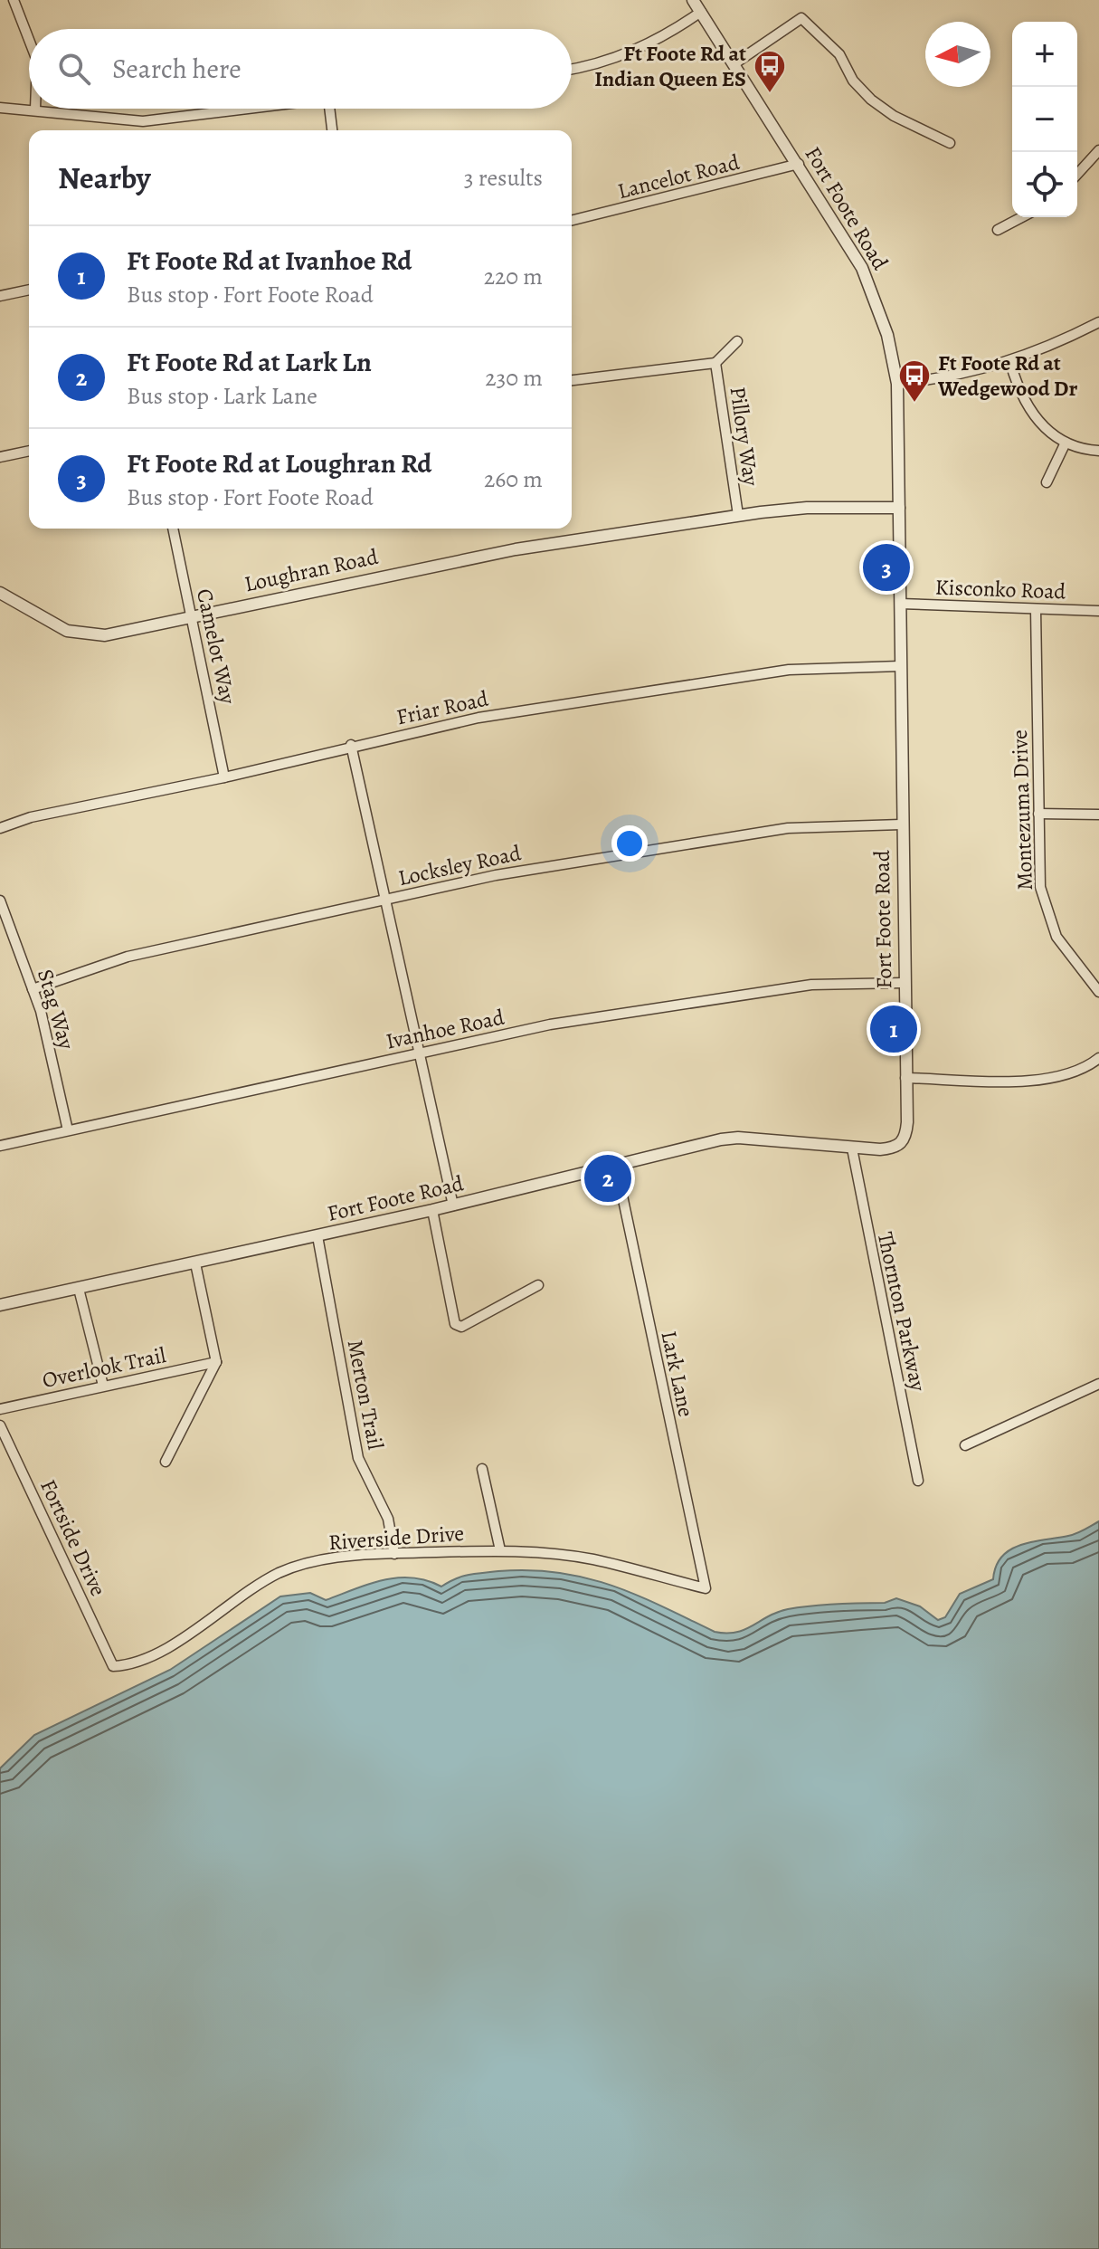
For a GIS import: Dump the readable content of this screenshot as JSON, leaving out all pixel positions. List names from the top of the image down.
{
  "streets": {
    "street": [
      "Lancelot Road",
      "Fort Foote Road",
      "Pillory Way",
      "Loughran Road",
      "Kisconko Road",
      "Camelot Way",
      "Friar Road",
      "Montezuma Drive",
      "Locksley Road",
      "Stag Way",
      "Ivanhoe Road",
      "Thornton Parkway",
      "Overlook Trail",
      "Lark Lane",
      "Merton Trail",
      "Fortside Drive",
      "Riverside Drive"
    ]
  },
  "crossings": [
    ["Lancelot Road", "Fort Foote Road"],
    ["Fort Foote Road", "Loughran Road"],
    ["Fort Foote Road", "Kisconko Road"],
    ["Fort Foote Road", "Friar Road"],
    ["Fort Foote Road", "Locksley Road"],
    ["Fort Foote Road", "Ivanhoe Road"],
    ["Fort Foote Road", "Thornton Parkway"],
    ["Fort Foote Road", "Lark Lane"],
    ["Fort Foote Road", "Merton Trail"],
    ["Pillory Way", "Loughran Road"],
    ["Loughran Road", "Camelot Way"],
    ["Kisconko Road", "Montezuma Drive"],
    ["Camelot Way", "Friar Road"],
    ["Locksley Road", "Stag Way"],
    ["Stag Way", "Ivanhoe Road"],
    ["Lark Lane", "Riverside Drive"],
    ["Merton Trail", "Riverside Drive"],
    ["Fortside Drive", "Riverside Drive"]
  ],
  "places": {
    "bus stop": ["Ft Foote Rd at Indian Queen ES", "Ft Foote Rd at Wedgewood Dr"]
  },
  "north": "left",
  "page": {
    "map_buttons": ["+", "−"],
    "search": "Search here",
    "heading": ["Nearby", "3 results"],
    "list": [
      {
        "mark": "1",
        "name": "Ft Foote Rd at Ivanhoe Rd",
        "note": "Bus stop · Fort Foote Road",
        "value": "220 m"
      },
      {
        "mark": "2",
        "name": "Ft Foote Rd at Lark Ln",
        "note": "Bus stop · Lark Lane",
        "value": "230 m"
      },
      {
        "mark": "3",
        "name": "Ft Foote Rd at Loughran Rd",
        "note": "Bus stop · Fort Foote Road",
        "value": "260 m"
      }
    ],
    "pins": ["3", "1", "2"]
  }
}
